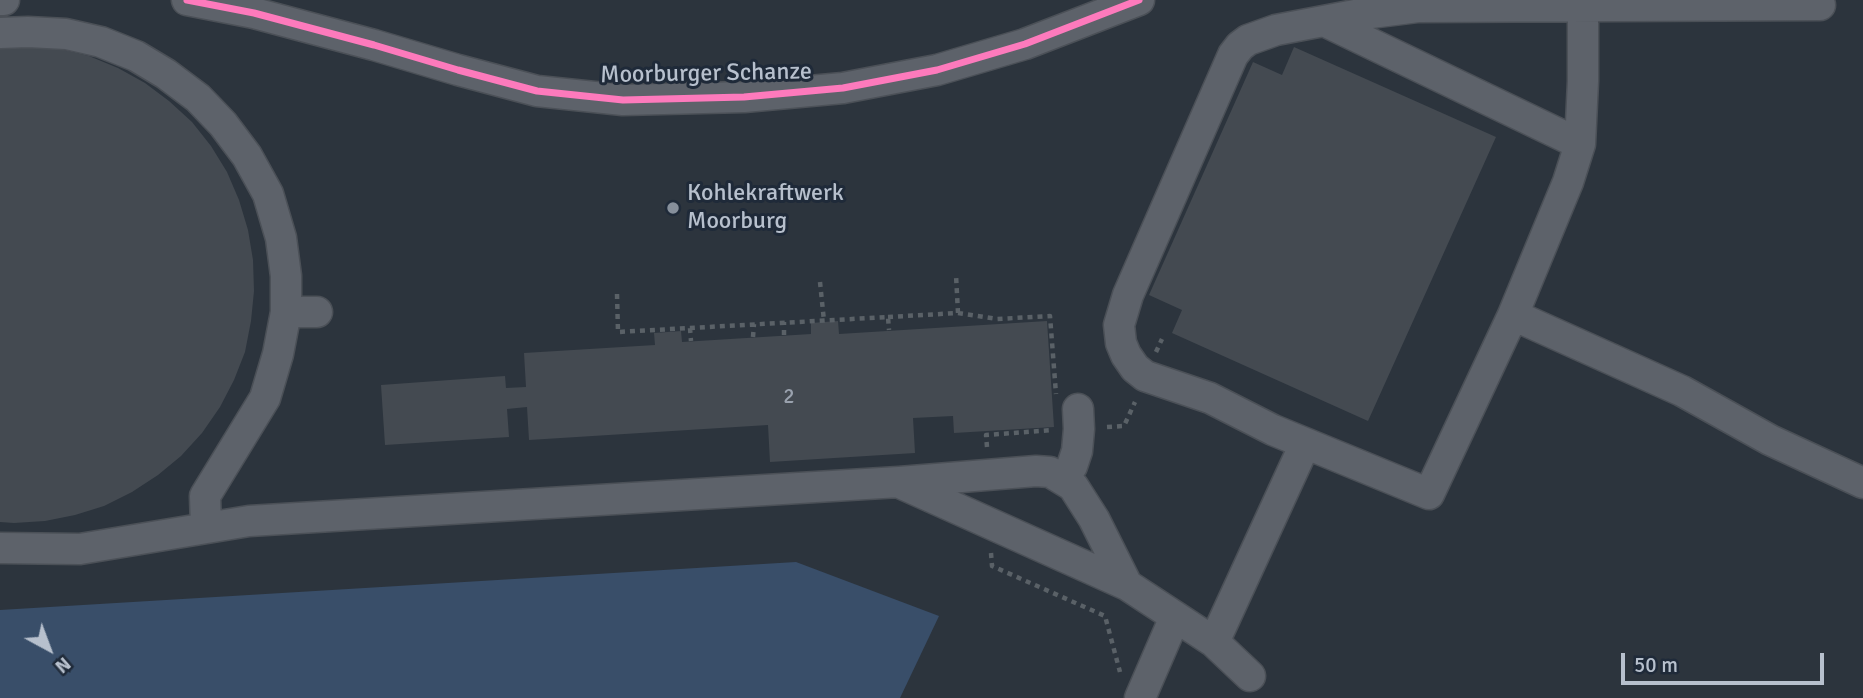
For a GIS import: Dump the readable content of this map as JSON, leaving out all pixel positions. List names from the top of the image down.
{
  "streets": {
    "street": ["Moorburger Schanze"]
  },
  "places": ["Kohlekraftwerk Moorburg"],
  "house_numbers": ["2"],
  "scale_bar": "50 m",
  "north": "bottom right"
}
